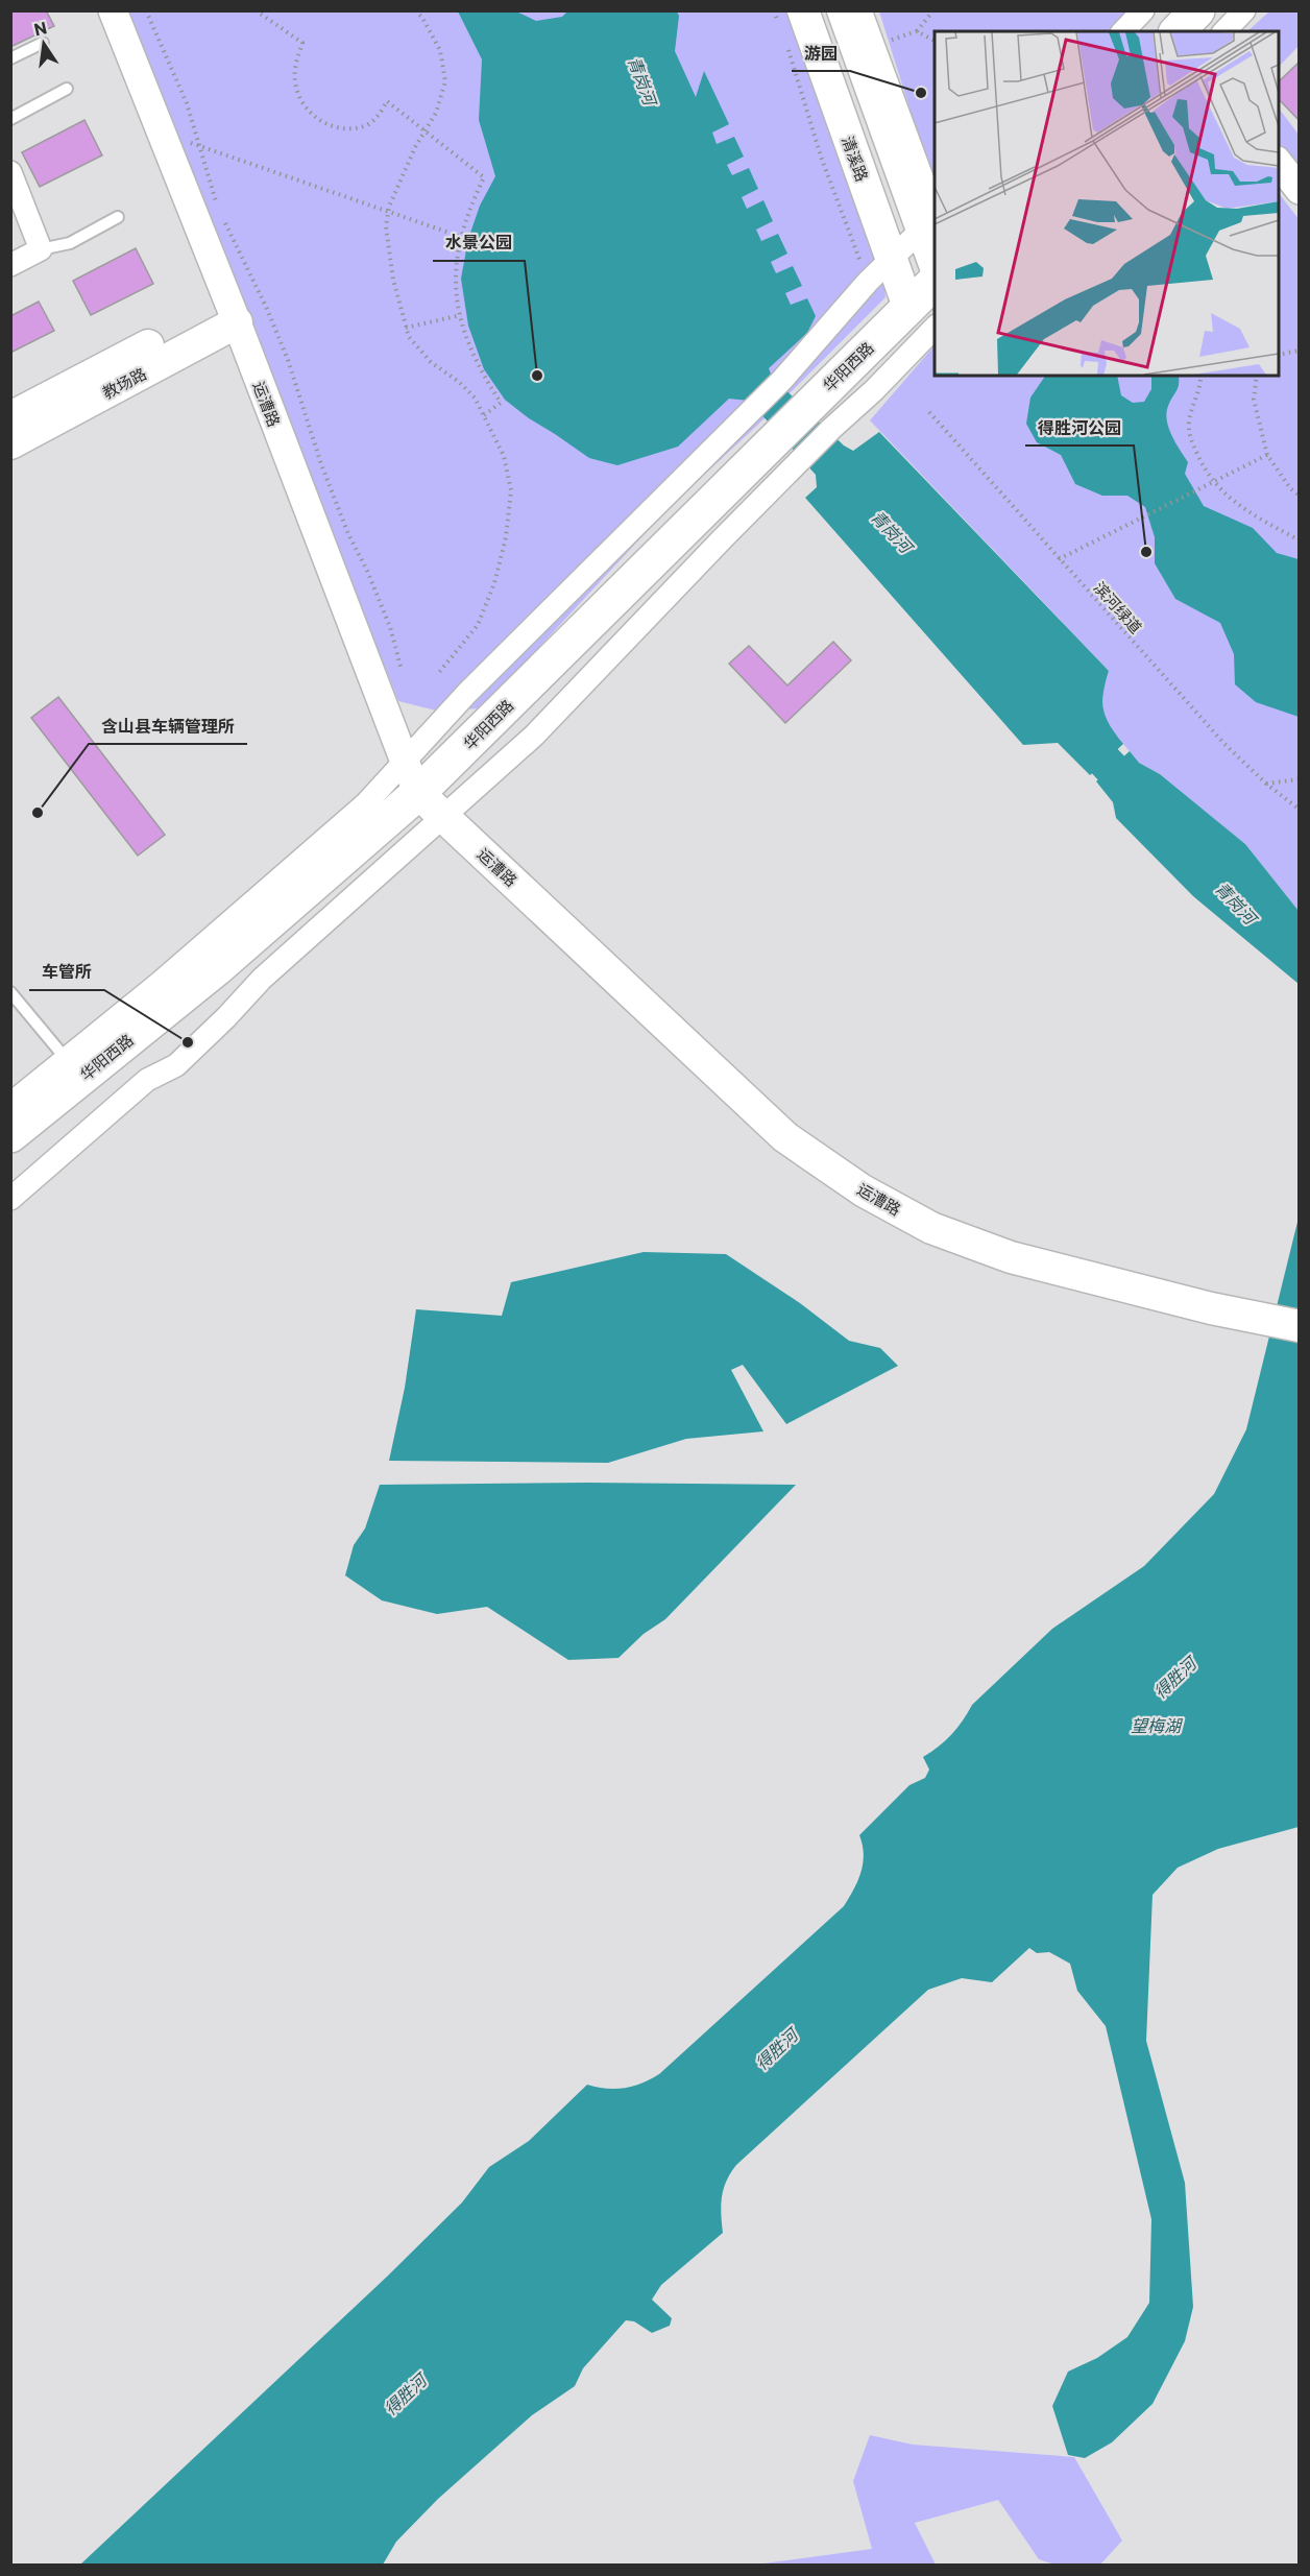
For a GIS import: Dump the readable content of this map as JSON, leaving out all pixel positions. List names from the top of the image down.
{
  "streets": {
    "main road": [
      "清溪路",
      "华阳西路",
      "教场路",
      "运漕路"
    ],
    "path": ["滨河绿道"]
  },
  "crossings": [
    ["清溪路", "华阳西路"],
    ["华阳西路", "运漕路"],
    ["教场路", "运漕路"]
  ],
  "water": ["青岗河", "得胜河", "望梅湖"],
  "places": [
    "游园",
    "水景公园",
    "得胜河公园",
    "含山县车辆管理所",
    "车管所"
  ],
  "north": "top"
}
